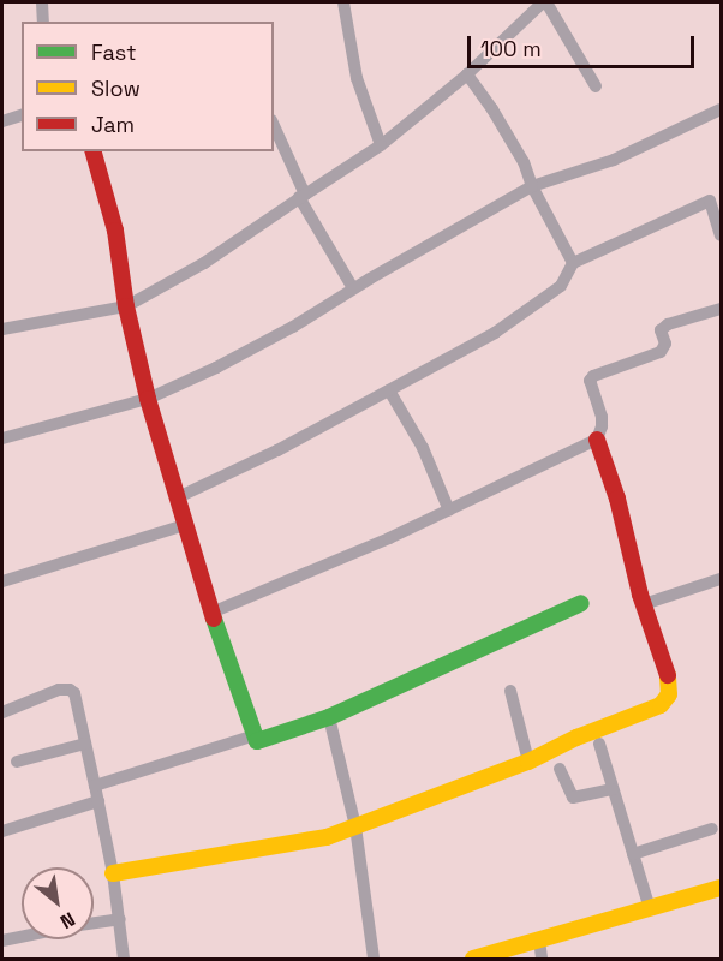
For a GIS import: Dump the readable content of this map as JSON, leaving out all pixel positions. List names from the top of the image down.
{
  "legend": ["Fast", "Slow", "Jam"],
  "scale_bar": "100 m",
  "north": "bottom right"
}
